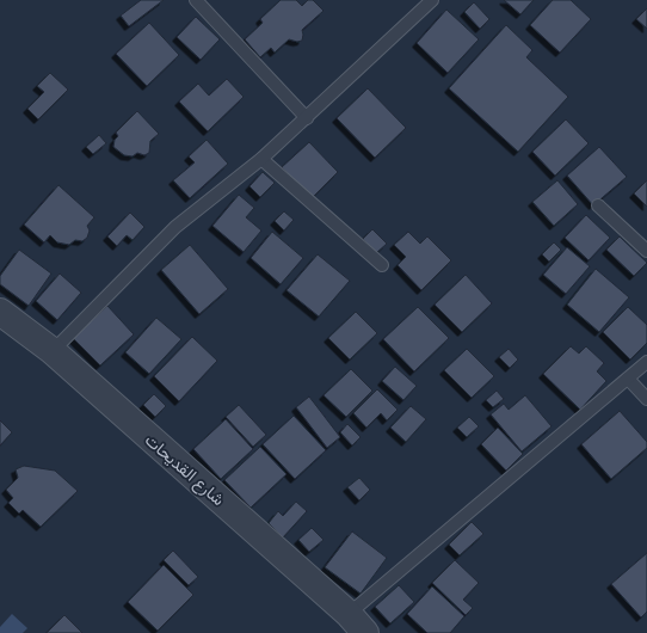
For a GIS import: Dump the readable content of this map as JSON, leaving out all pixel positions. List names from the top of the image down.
{
  "streets": {
    "street": ["شارع القديحات"]
  }
}
